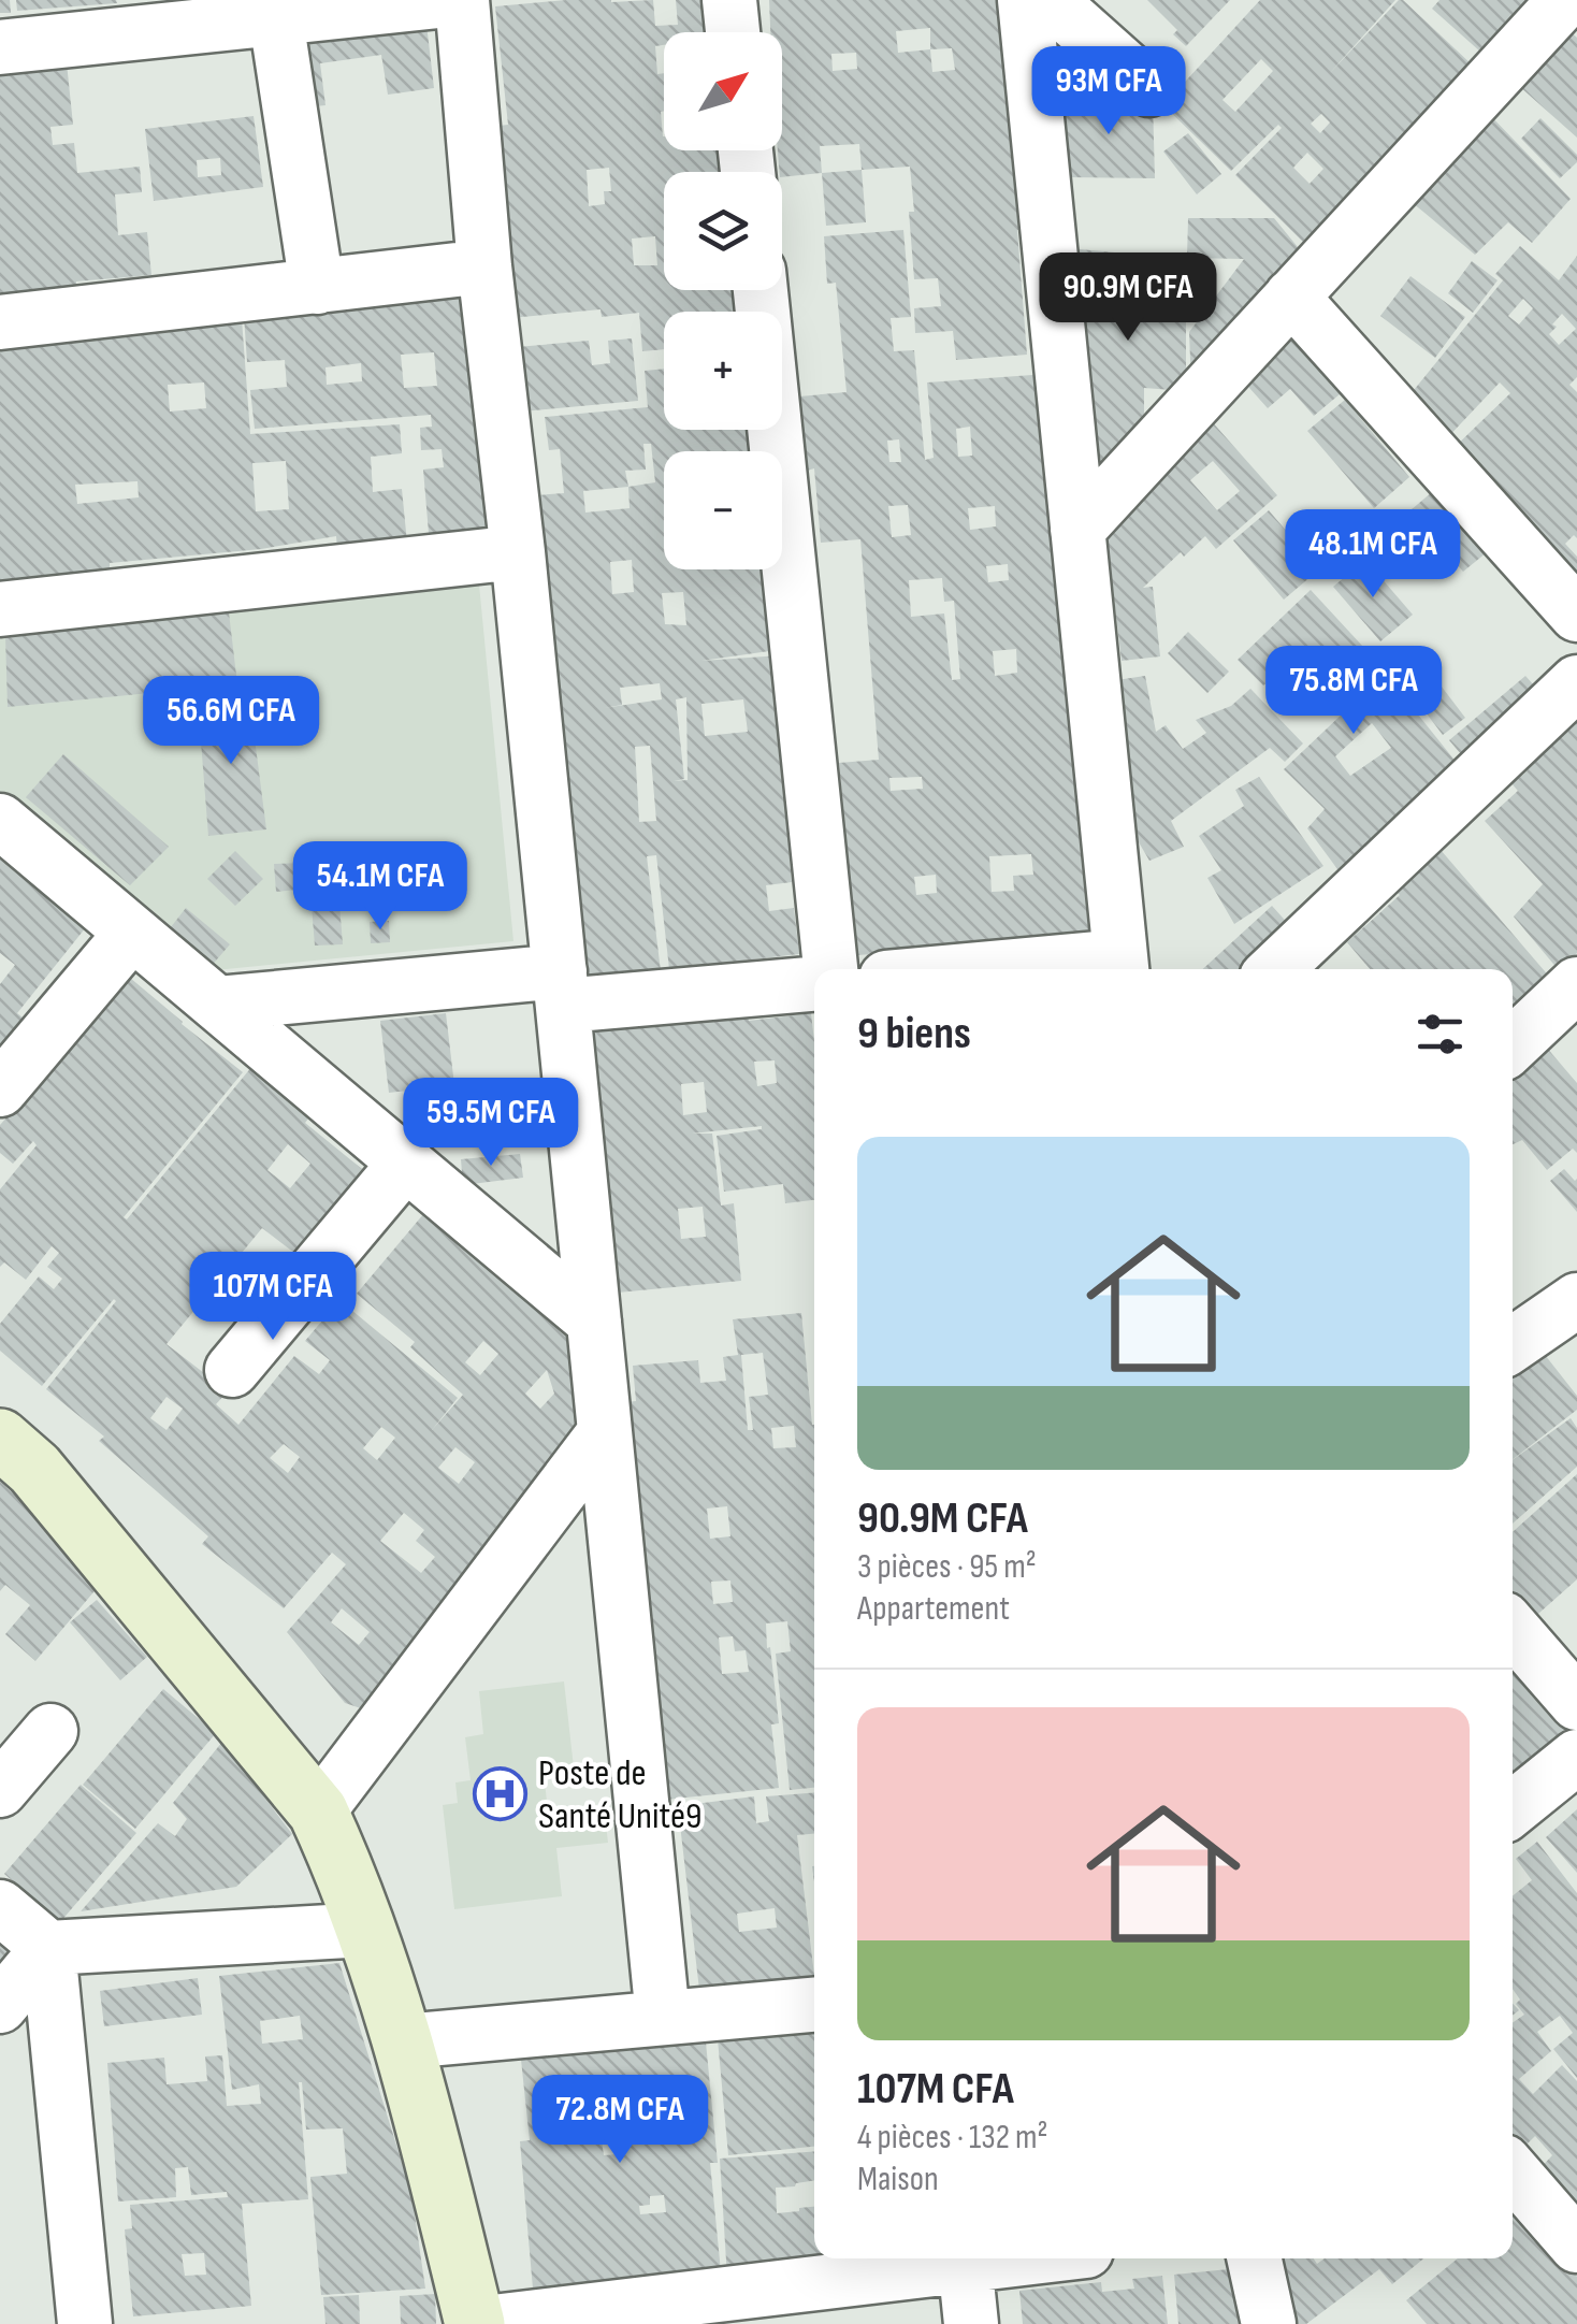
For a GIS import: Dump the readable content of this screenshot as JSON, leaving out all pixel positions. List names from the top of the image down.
{
  "places": {
    "hospital": ["Poste de Santé Unité9"]
  },
  "north": "top right",
  "page": {
    "map_buttons": ["+", "−"],
    "price": [
      "93M CFA",
      "90.9M CFA",
      "48.1M CFA",
      "75.8M CFA",
      "56.6M CFA",
      "54.1M CFA",
      "59.5M CFA",
      "107M CFA",
      "72.8M CFA"
    ],
    "heading": "9 biens",
    "list": [
      {
        "name": "90.9M CFA",
        "note": "3 pièces · 95 m² · Appartement"
      },
      {
        "name": "107M CFA",
        "note": "4 pièces · 132 m² · Maison"
      }
    ]
  }
}
